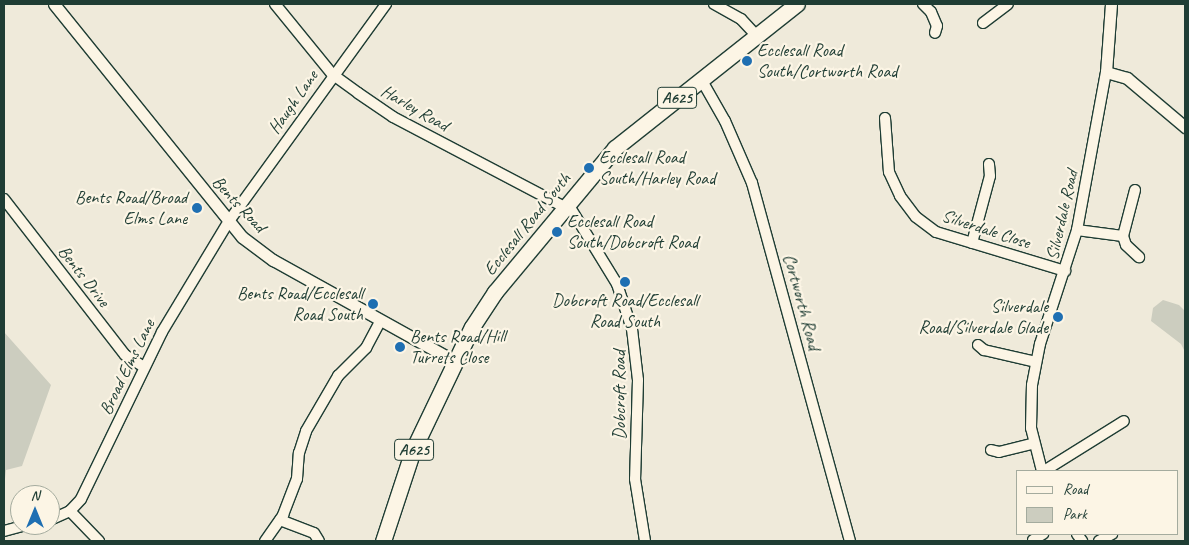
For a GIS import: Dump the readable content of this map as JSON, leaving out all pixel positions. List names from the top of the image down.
{
  "streets": {
    "main road": ["A625", "Ecclesall Road South"],
    "street": [
      "Haugh Lane",
      "Harley Road",
      "Bents Road",
      "Silverdale Road",
      "Silverdale Close",
      "Bents Drive",
      "Cortworth Road",
      "Broad Elms Lane",
      "Dobcroft Road"
    ]
  },
  "crossings": [
    ["Haugh Lane", "Harley Road"],
    ["Haugh Lane", "Bents Road"],
    ["Haugh Lane", "Broad Elms Lane"],
    ["Harley Road", "Ecclesall Road South"],
    ["Harley Road", "Dobcroft Road"],
    ["Bents Road", "Ecclesall Road South"],
    ["Bents Road", "Broad Elms Lane"],
    ["Silverdale Road", "Silverdale Close"],
    ["Ecclesall Road South", "Cortworth Road"],
    ["Ecclesall Road South", "Dobcroft Road"],
    ["Bents Drive", "Broad Elms Lane"]
  ],
  "places": [
    "Ecclesall Road South/Cortworth Road",
    "Ecclesall Road South/Harley Road",
    "Bents Road/Broad Elms Lane",
    "Ecclesall Road South/Dobcroft Road",
    "Dobcroft Road/Ecclesall Road South",
    "Bents Road/Ecclesall Road South",
    "Silverdale Road/Silverdale Glade",
    "Bents Road/Hill Turrets Close"
  ],
  "legend": ["Road", "Park"],
  "north": "top"
}
